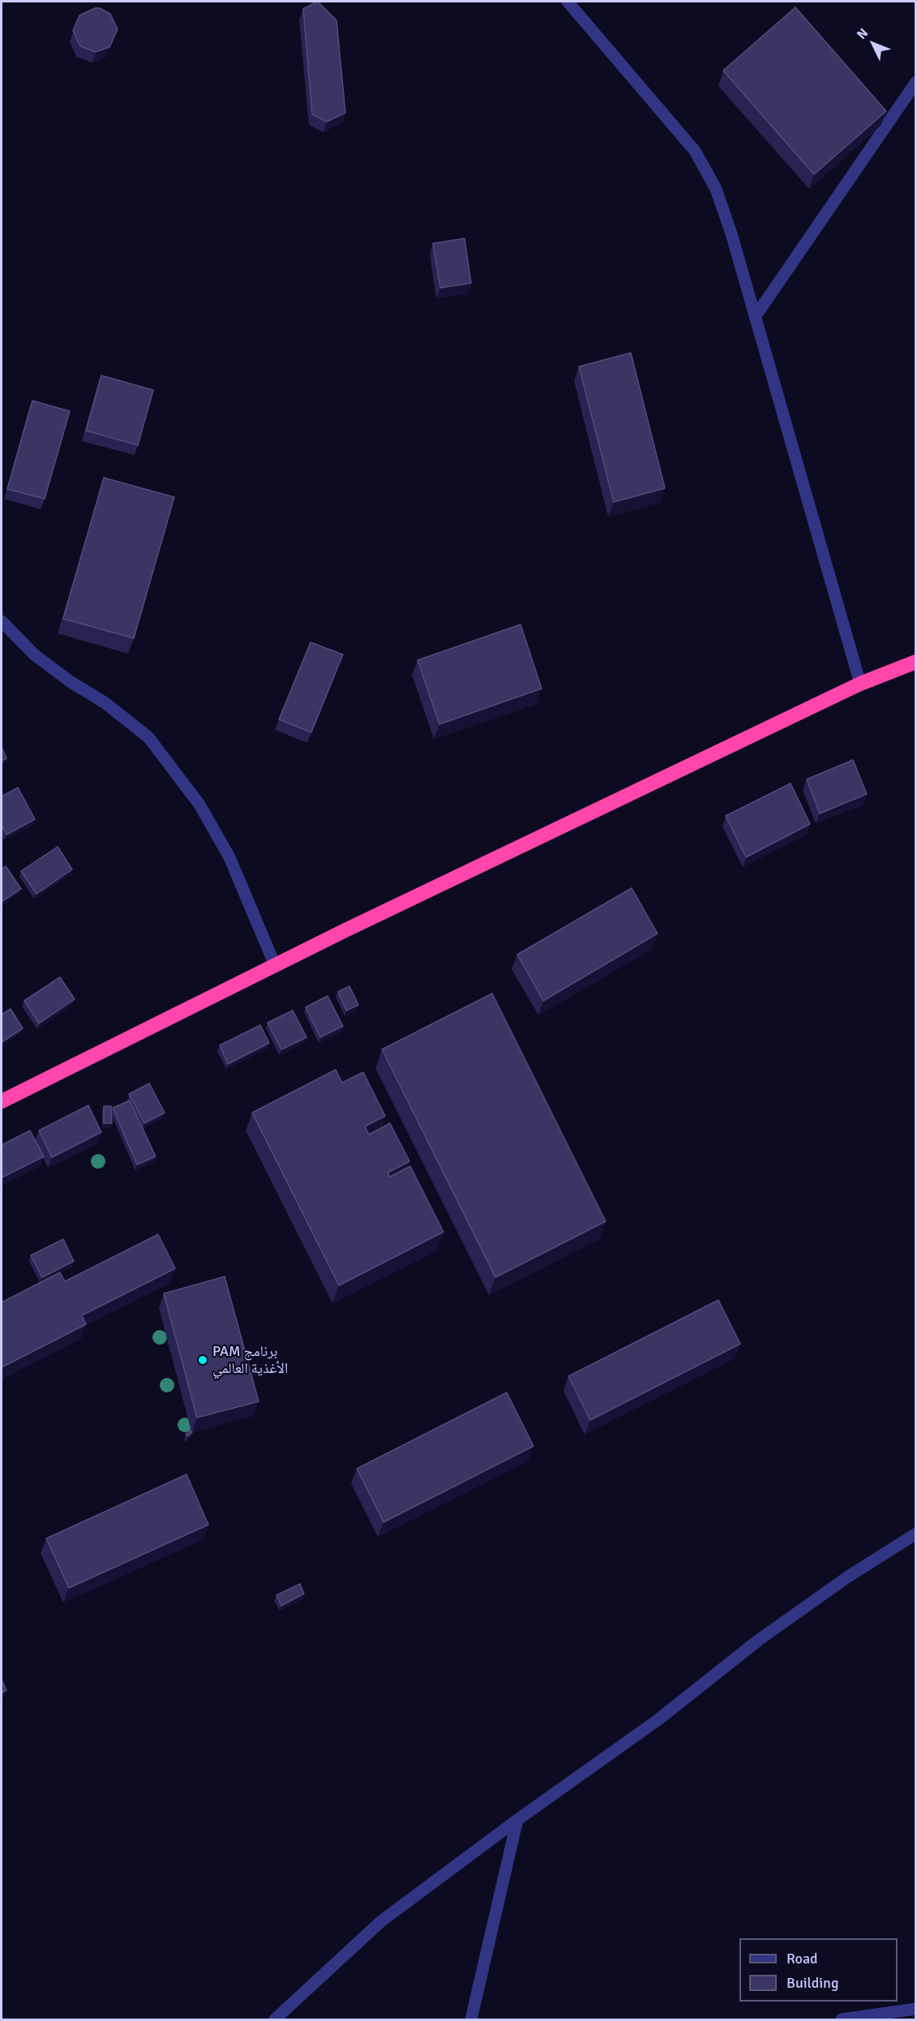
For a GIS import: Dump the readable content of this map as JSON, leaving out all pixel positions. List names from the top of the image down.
{
  "places": ["PAM برنامج الأغذية العالمي"],
  "legend": ["Road", "Building"],
  "north": "top left"
}
